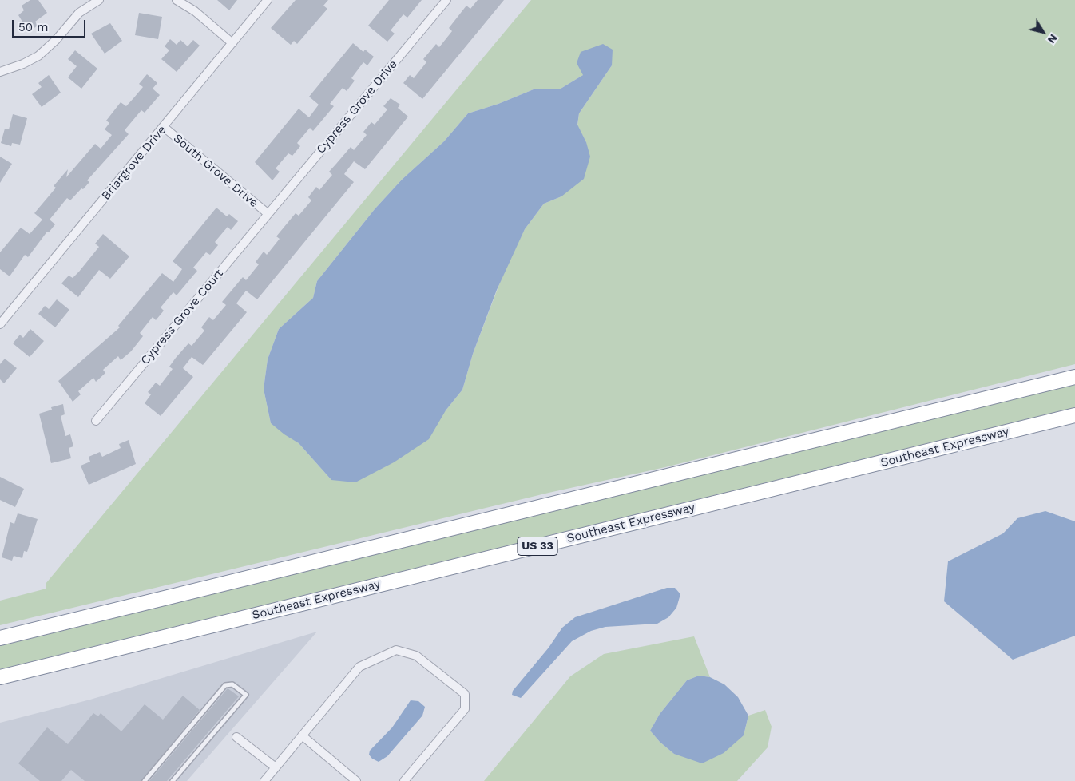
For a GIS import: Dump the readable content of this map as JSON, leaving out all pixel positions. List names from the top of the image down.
{
  "streets": {
    "highway": ["Southeast Expressway", "US 33"],
    "street": [
      "Cypress Grove Drive",
      "Briargrove Drive",
      "South Grove Drive",
      "Cypress Grove Court"
    ]
  },
  "crossings": [
    ["Cypress Grove Drive", "South Grove Drive"],
    ["Cypress Grove Drive", "Cypress Grove Court"],
    ["Briargrove Drive", "South Grove Drive"],
    ["South Grove Drive", "Cypress Grove Court"]
  ],
  "scale_bar": "50 m",
  "north": "bottom right"
}
